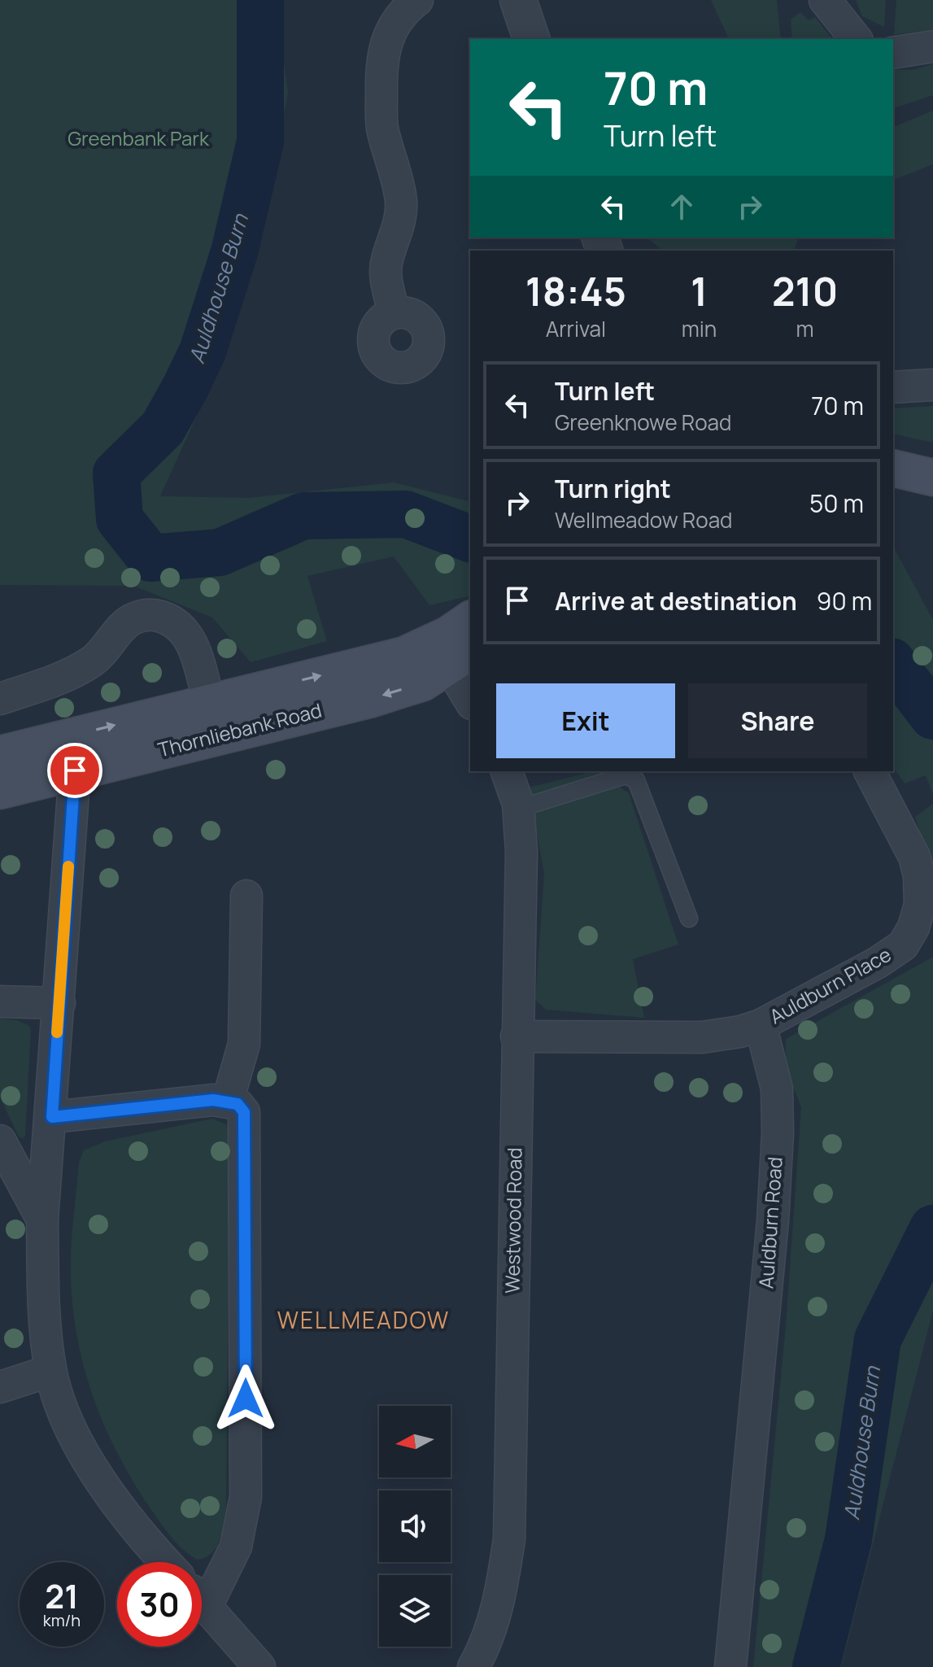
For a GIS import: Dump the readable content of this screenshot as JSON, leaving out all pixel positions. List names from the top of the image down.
{
  "streets": {
    "main road": ["Thornliebank Road"],
    "street": ["Auldburn Place", "Westwood Road", "Auldburn Road"]
  },
  "crossings": [
    ["Auldburn Place", "Auldburn Road"]
  ],
  "districts": ["WELLMEADOW"],
  "water": ["Auldhouse Burn"],
  "parks": ["Greenbank Park"],
  "north": "left",
  "page": {
    "turn": ["70 m", "Turn left"],
    "eta": [
      "18:45",
      "Arrival",
      "1",
      "min",
      "210",
      "m"
    ],
    "list": [
      {
        "name": "Turn left",
        "note": "Greenknowe Road",
        "value": "70 m"
      },
      {
        "name": "Turn right",
        "note": "Wellmeadow Road",
        "value": "50 m"
      },
      {
        "name": "Arrive at destination",
        "value": "90 m"
      }
    ],
    "buttons": ["Exit", "Share"],
    "speed": "21 km/h",
    "limit": "30"
  }
}
